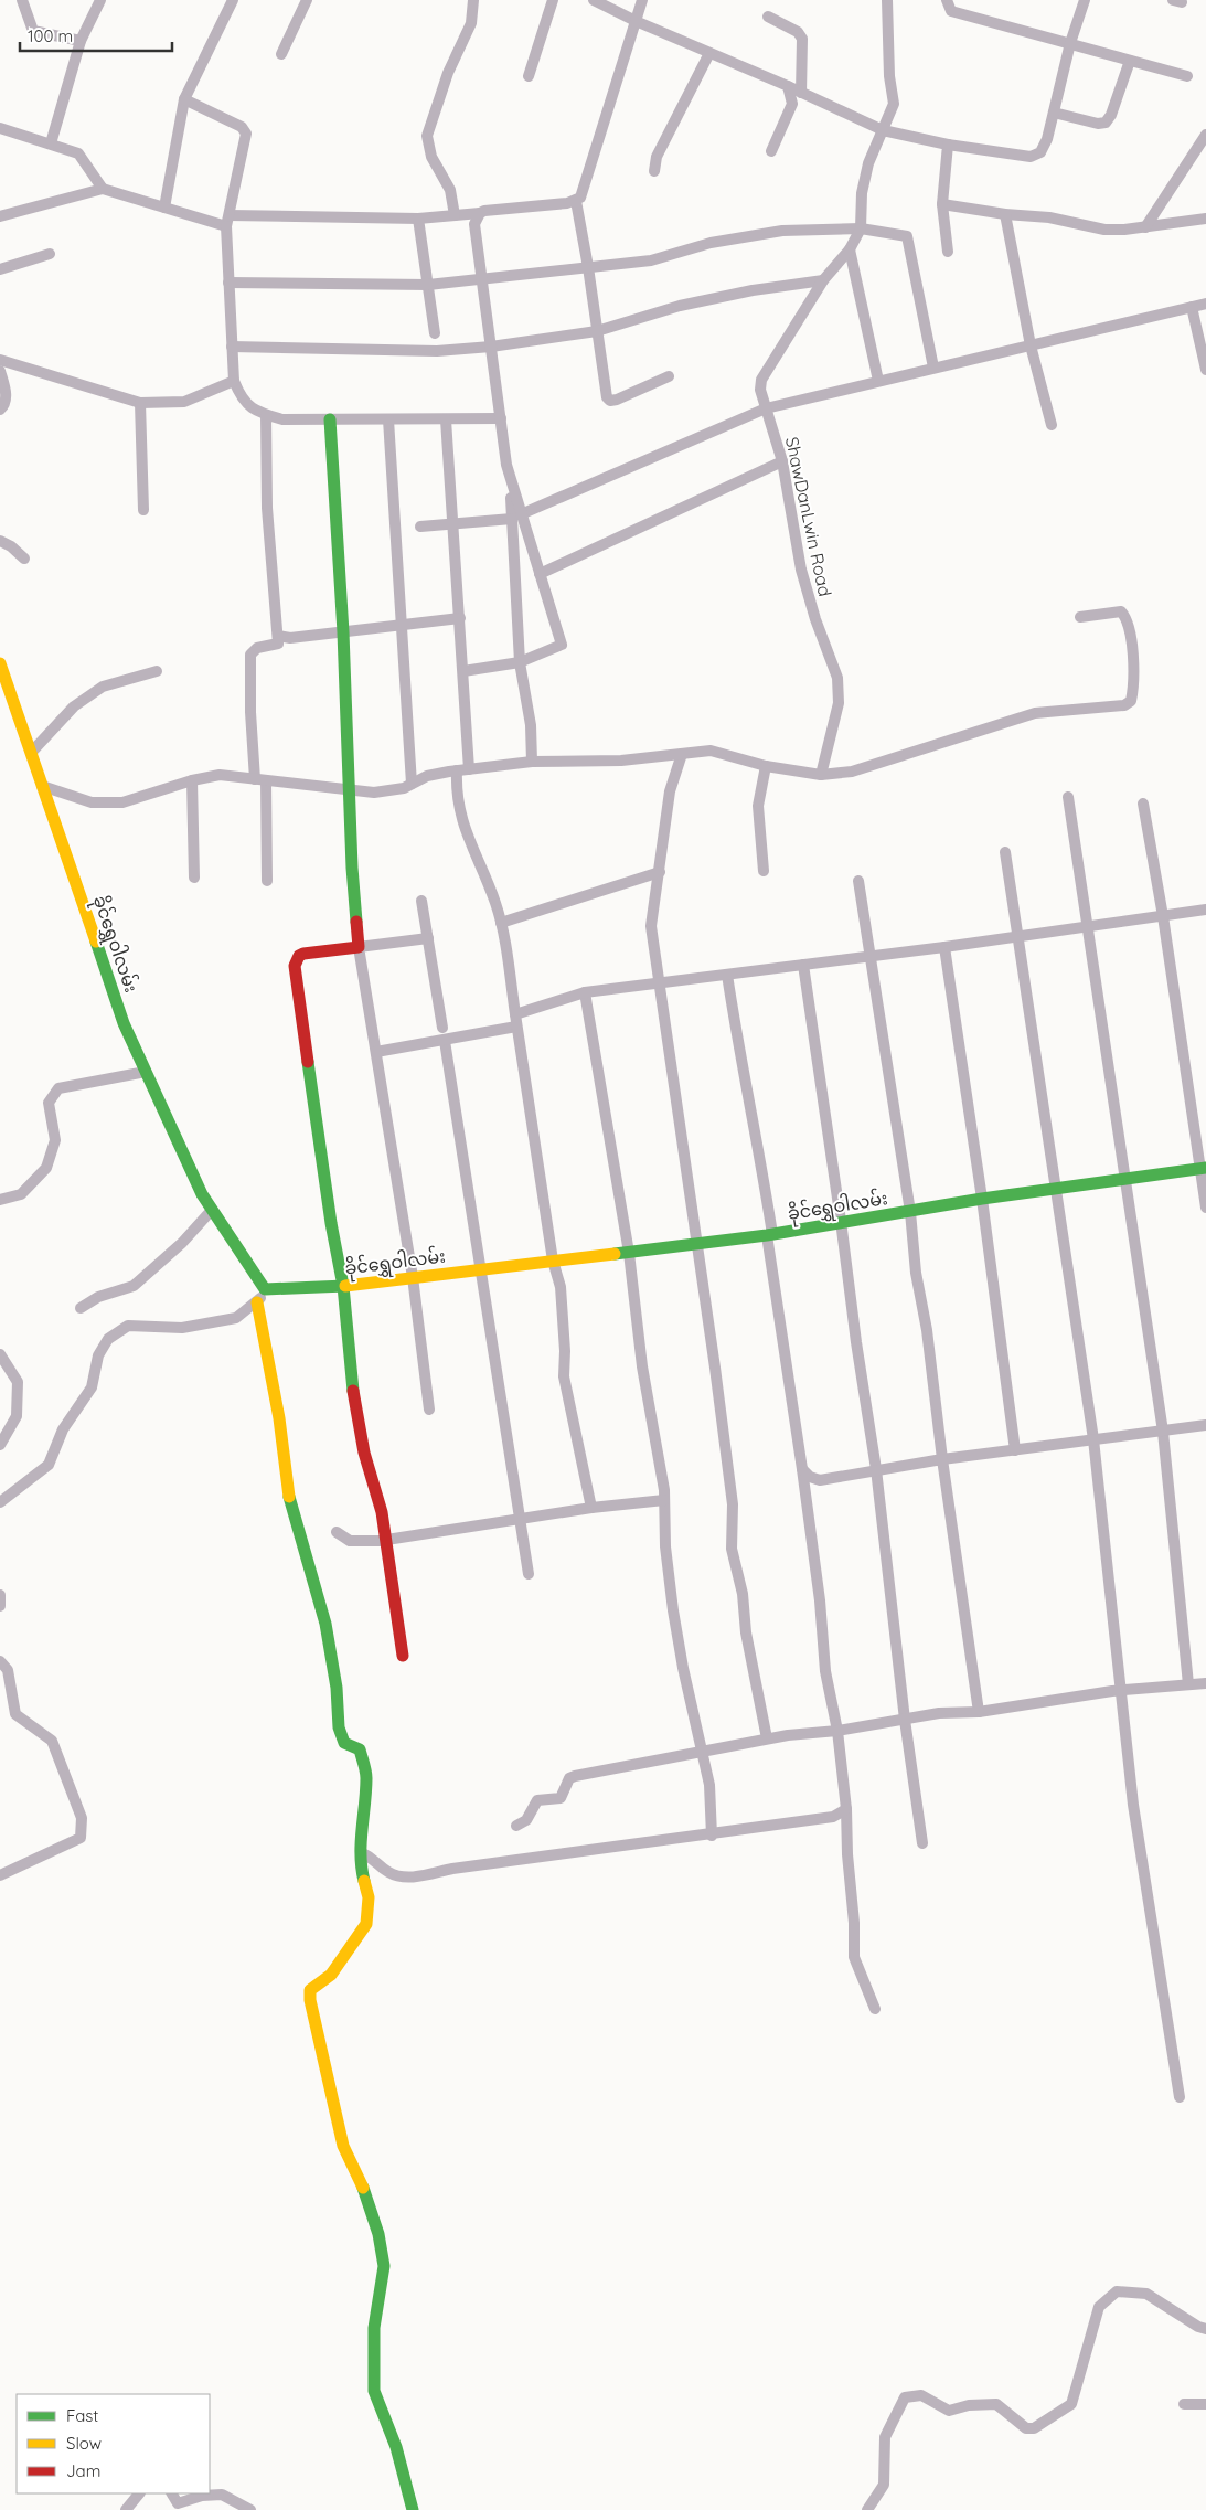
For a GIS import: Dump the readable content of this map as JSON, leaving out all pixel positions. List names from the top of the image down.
{
  "streets": {
    "street": ["ShawDanLwin Road", "ခိုင်ရွှေဝါလမ်း"]
  },
  "legend": ["Fast", "Slow", "Jam"],
  "scale_bar": "100 m"
}
